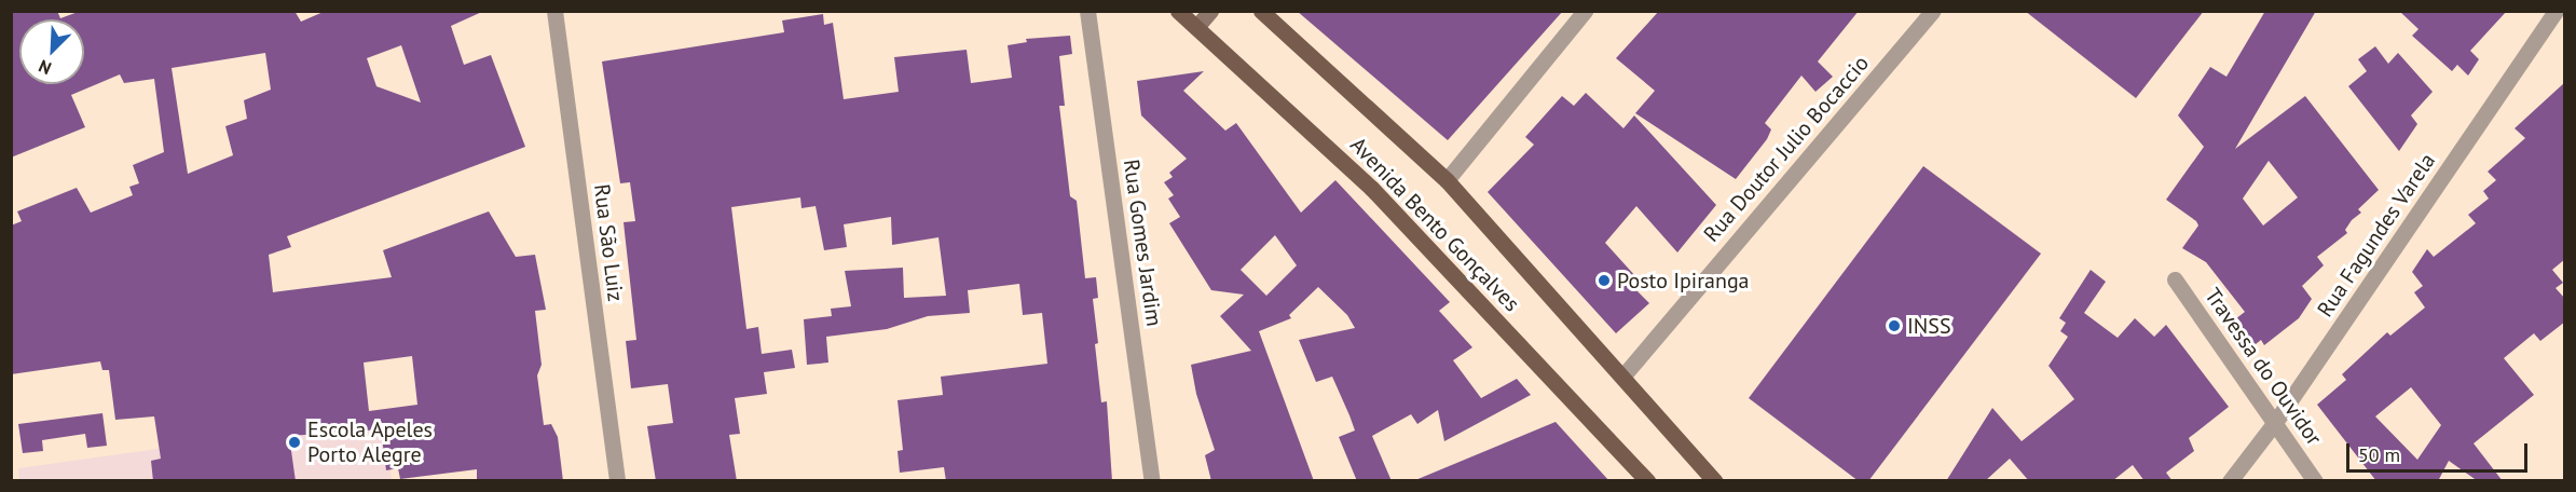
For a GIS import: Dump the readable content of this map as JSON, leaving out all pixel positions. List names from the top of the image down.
{
  "streets": {
    "main road": ["Avenida Bento Gonçalves"],
    "street": [
      "Rua Doutor Julio Bocaccio",
      "Rua Fagundes Varela",
      "Rua São Luiz",
      "Rua Gomes Jardim",
      "Travessa do Ouvidor"
    ]
  },
  "crossings": [
    ["Rua Doutor Julio Bocaccio", "Avenida Bento Gonçalves"],
    ["Rua Fagundes Varela", "Travessa do Ouvidor"]
  ],
  "places": ["Posto Ipiranga", "INSS", "Escola Apeles Porto Alegre"],
  "scale_bar": "50 m",
  "north": "bottom left"
}
